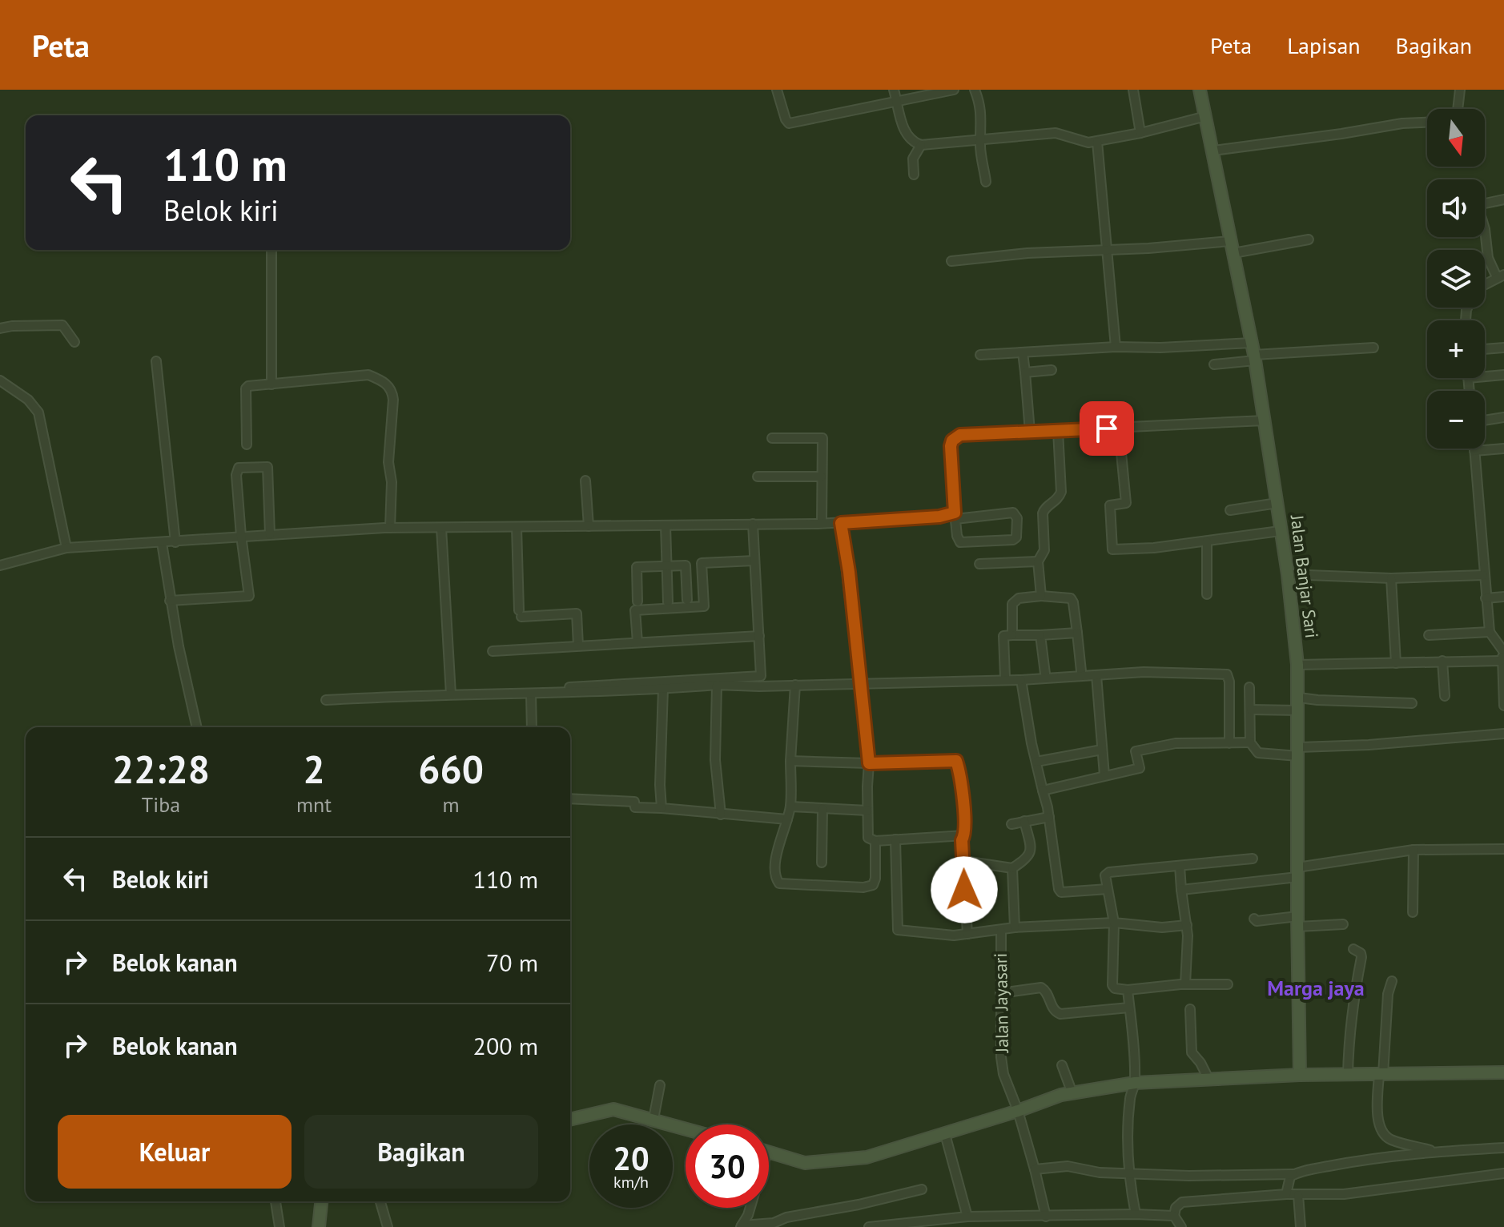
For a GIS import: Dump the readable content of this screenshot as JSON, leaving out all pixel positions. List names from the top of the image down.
{
  "streets": {
    "street": ["Jalan Banjar Sari", "Jalan Jayasari"]
  },
  "districts": ["Marga jaya"],
  "north": "bottom",
  "page": {
    "header": "Peta",
    "nav": ["Peta", "Lapisan", "Bagikan"],
    "map_buttons": ["+", "−"],
    "turn": ["110 m", "Belok kiri"],
    "eta": [
      "22:28",
      "Tiba",
      "2",
      "mnt",
      "660",
      "m"
    ],
    "list": [
      {
        "name": "Belok kiri",
        "value": "110 m"
      },
      {
        "name": "Belok kanan",
        "value": "70 m"
      },
      {
        "name": "Belok kanan",
        "value": "200 m"
      }
    ],
    "buttons": ["Keluar", "Bagikan"],
    "speed": "20 km/h",
    "limit": "30"
  }
}
